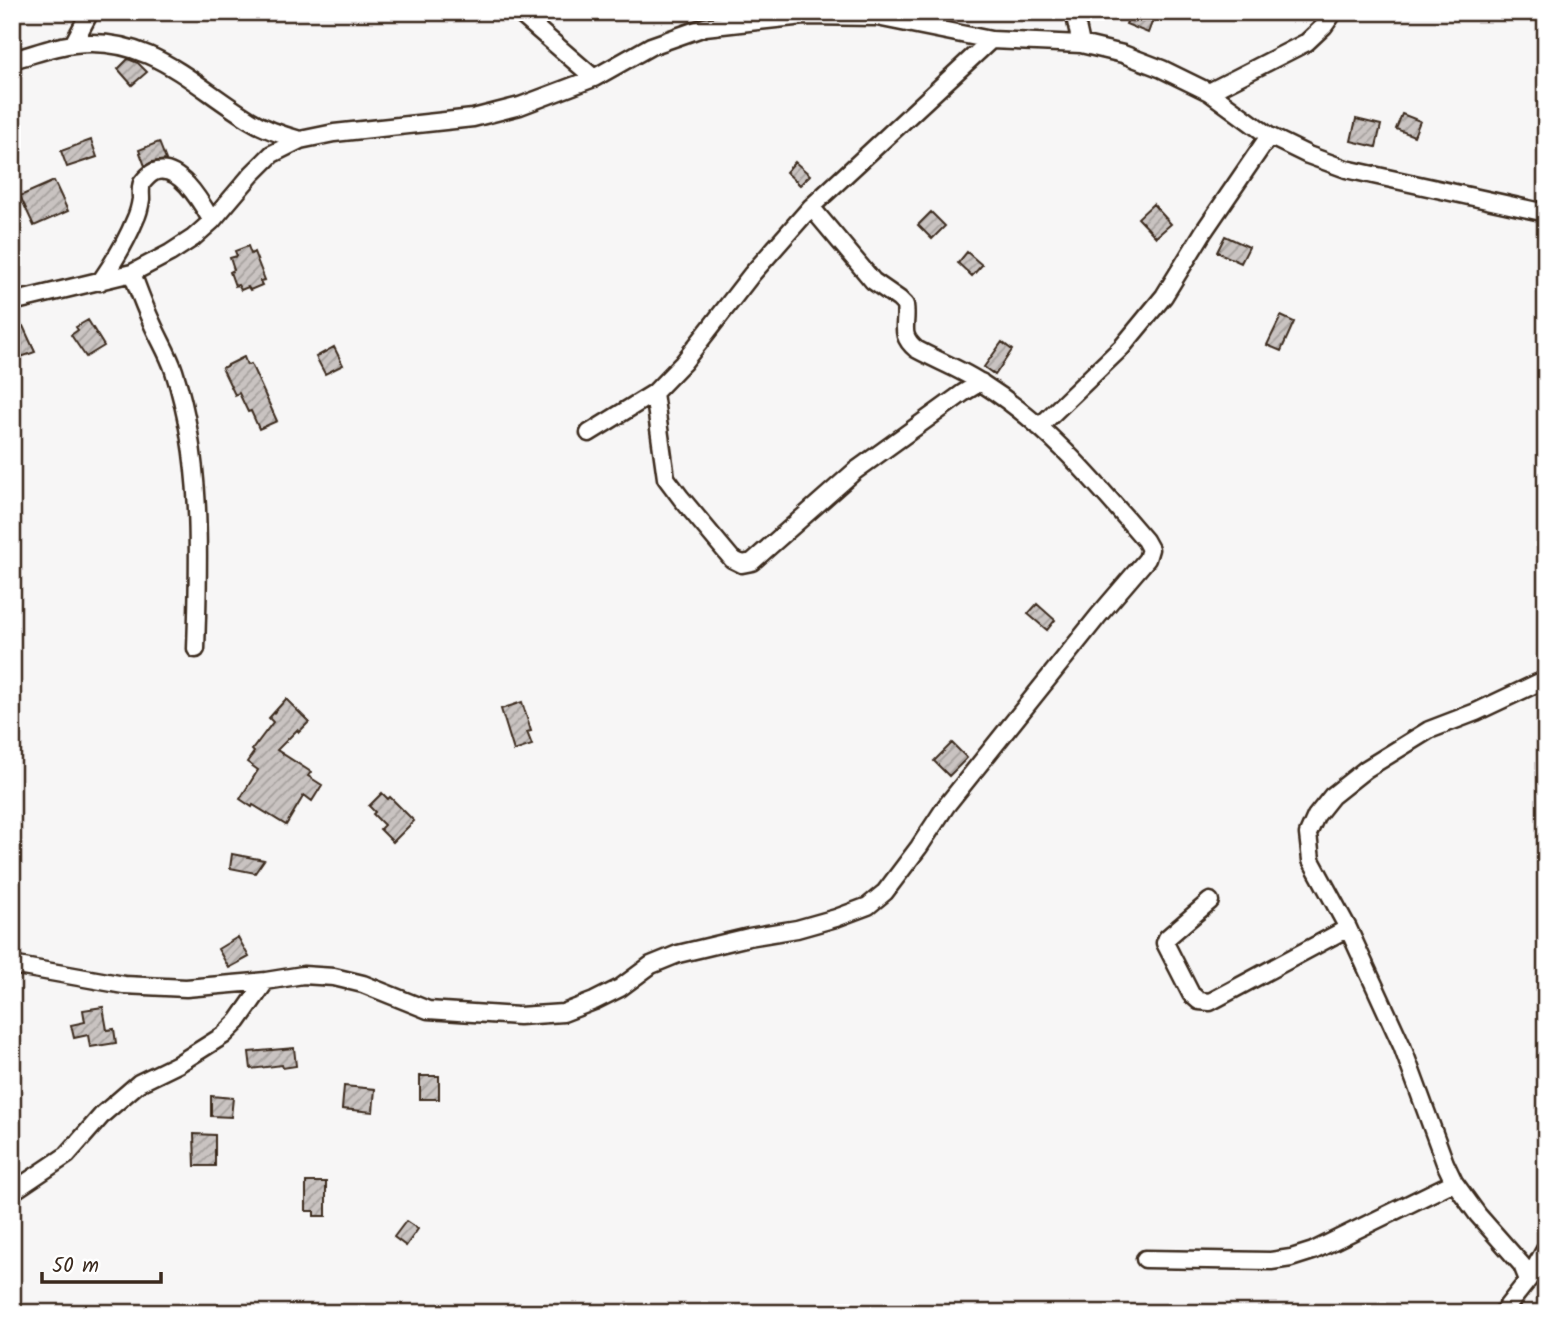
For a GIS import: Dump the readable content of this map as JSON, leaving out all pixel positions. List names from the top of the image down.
{
  "scale_bar": "50 m"
}
